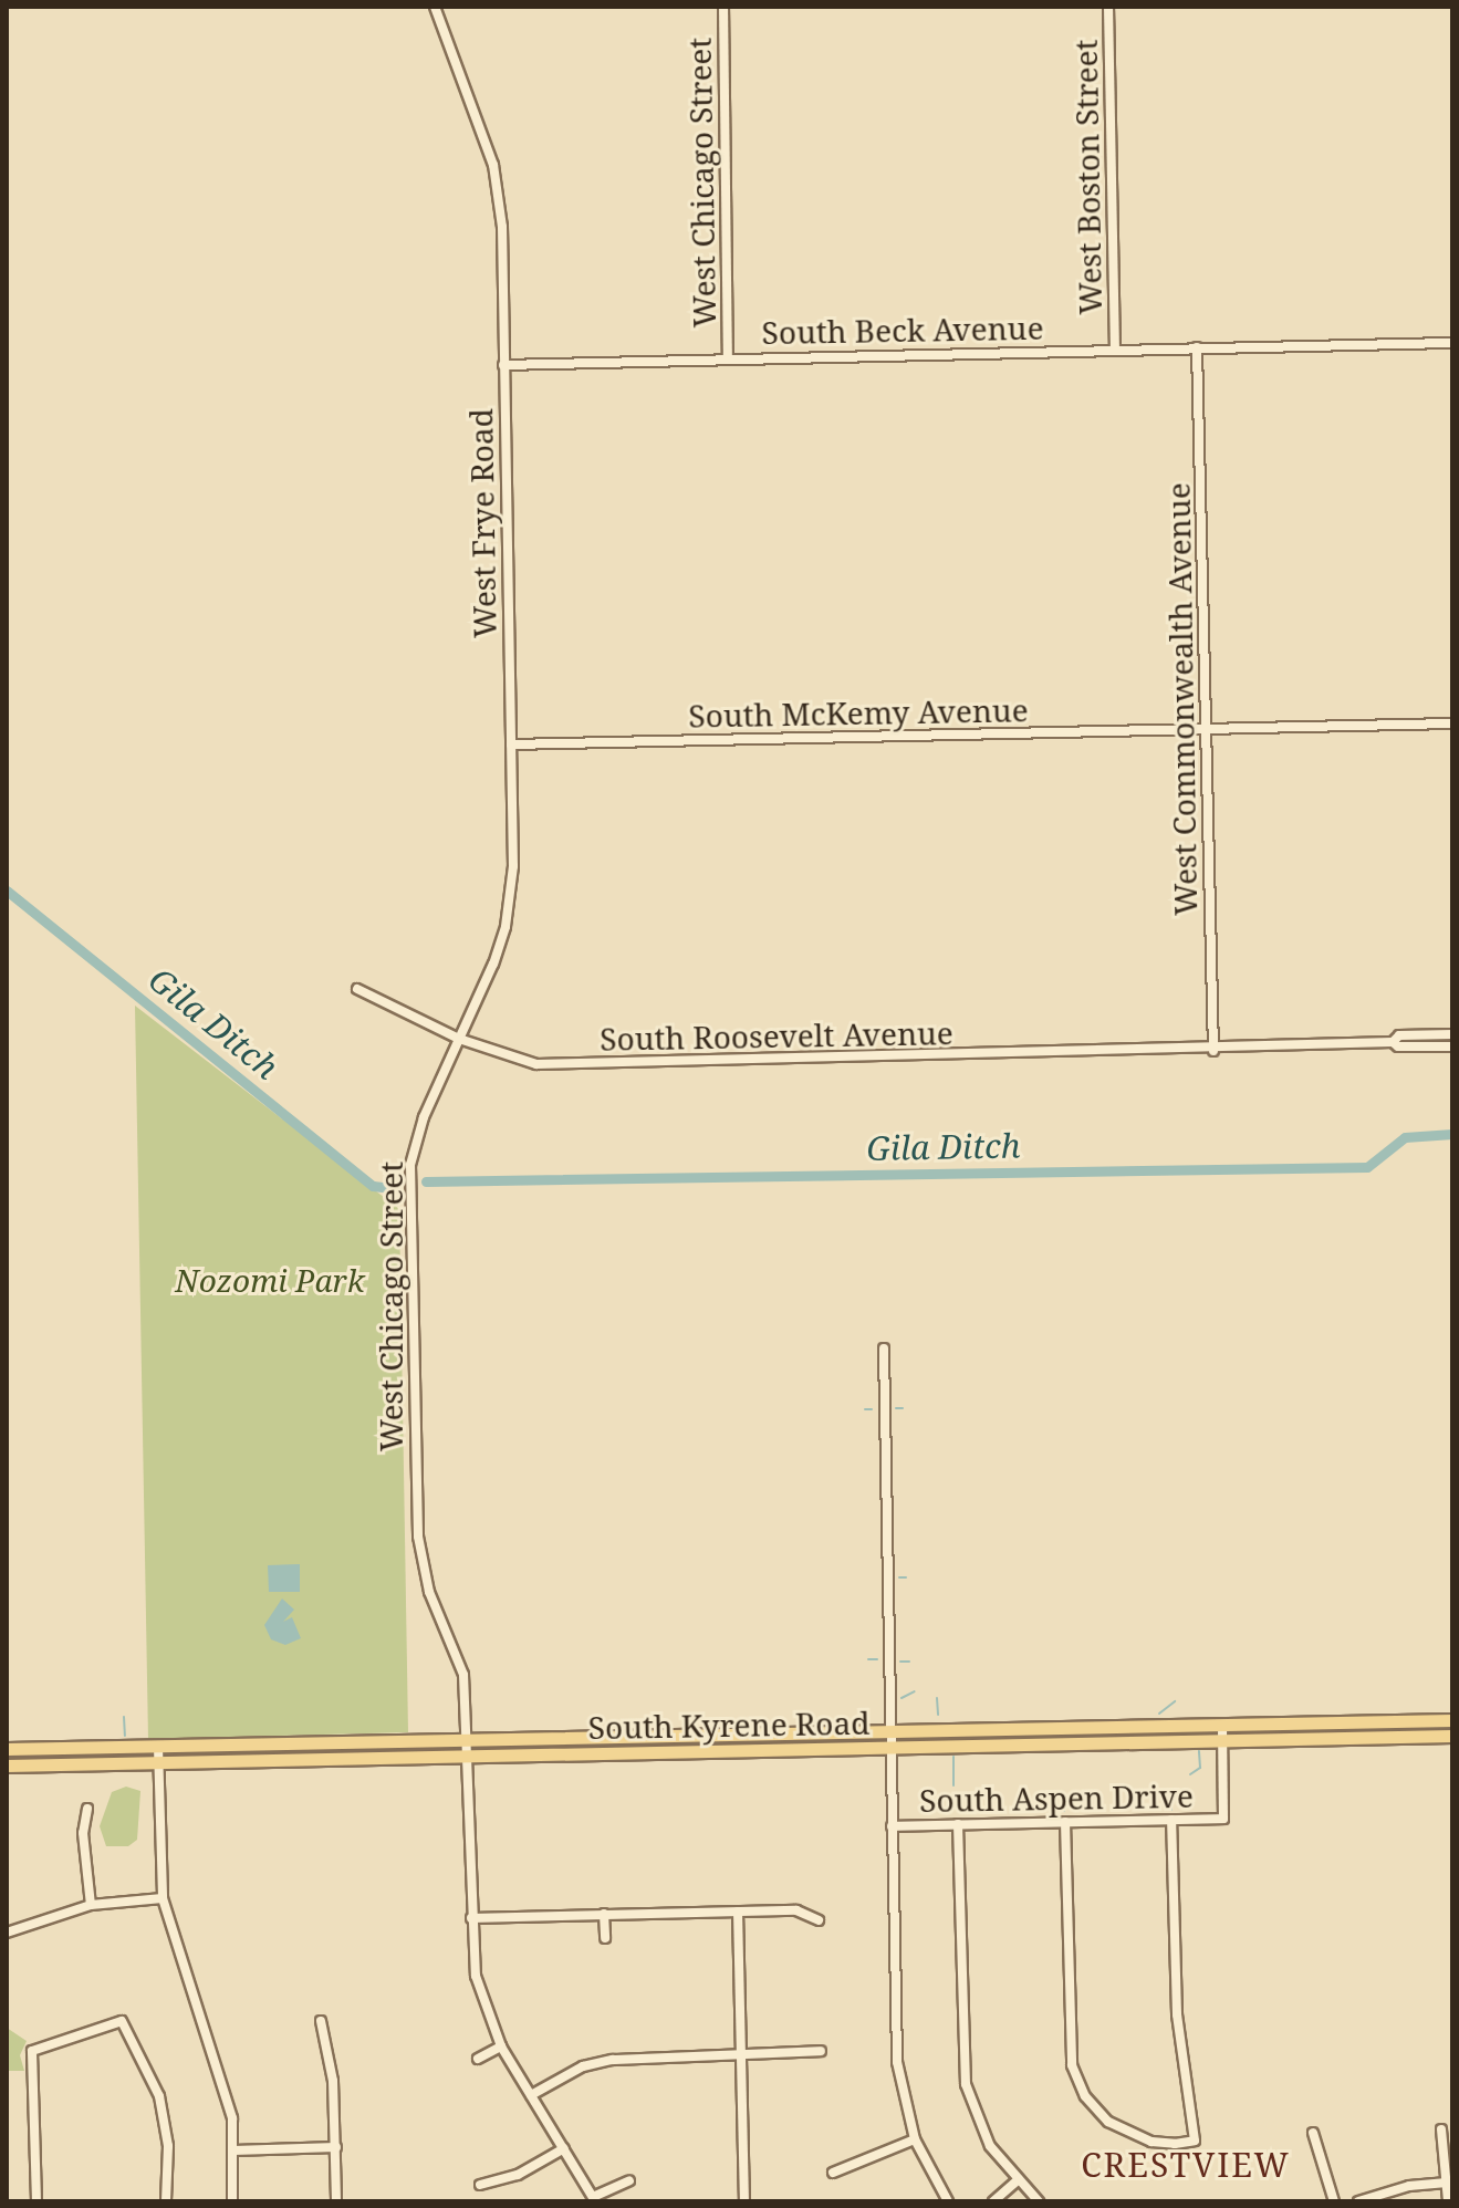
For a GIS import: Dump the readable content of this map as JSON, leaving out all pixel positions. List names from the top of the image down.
{
  "streets": {
    "main road": ["South Kyrene Road"],
    "street": [
      "West Boston Street",
      "West Chicago Street",
      "South Beck Avenue",
      "West Frye Road",
      "West Commonwealth Avenue",
      "South McKemy Avenue",
      "South Roosevelt Avenue",
      "South Aspen Drive"
    ]
  },
  "crossings": [
    ["West Boston Street", "South Beck Avenue"],
    ["West Chicago Street", "South Beck Avenue"],
    ["West Chicago Street", "West Frye Road"],
    ["West Chicago Street", "South Roosevelt Avenue"],
    ["West Chicago Street", "South Kyrene Road"],
    ["South Beck Avenue", "West Frye Road"],
    ["South Beck Avenue", "West Commonwealth Avenue"],
    ["West Frye Road", "South McKemy Avenue"],
    ["West Frye Road", "South Roosevelt Avenue"],
    ["West Commonwealth Avenue", "South McKemy Avenue"],
    ["West Commonwealth Avenue", "South Roosevelt Avenue"],
    ["South Kyrene Road", "South Aspen Drive"]
  ],
  "districts": ["CRESTVIEW"],
  "water": ["Gila Ditch"],
  "parks": ["Nozomi Park"]
}
